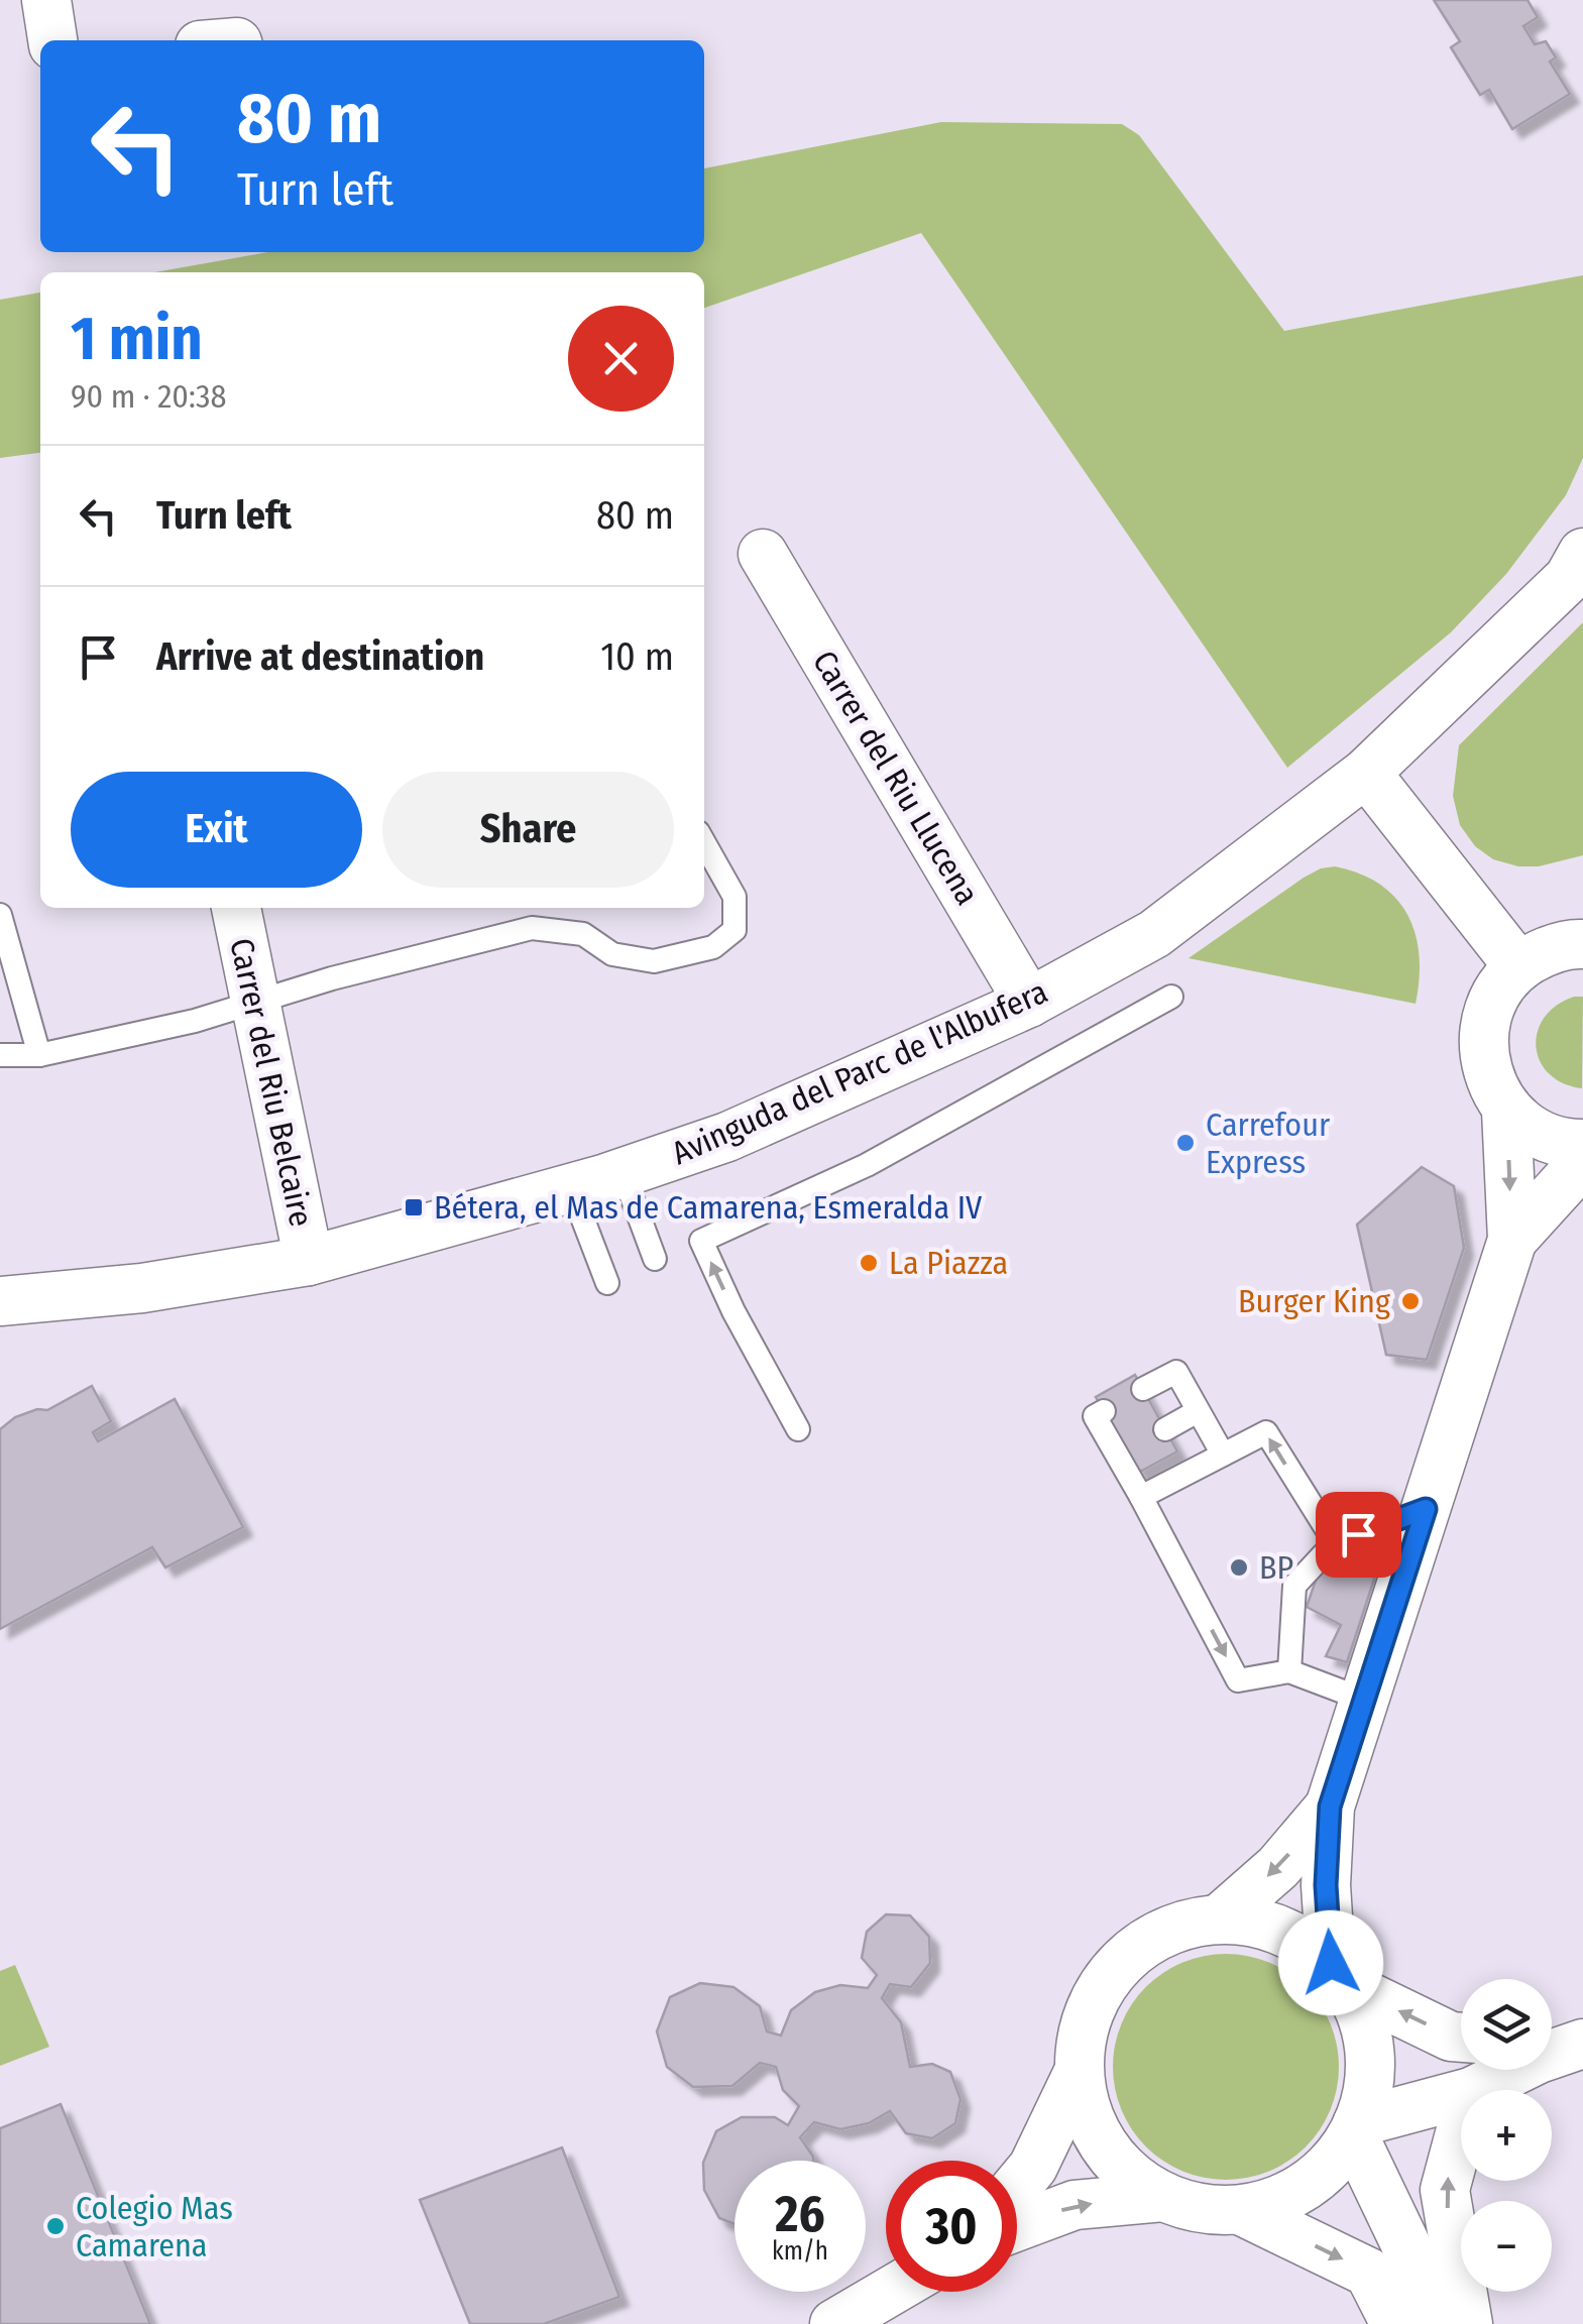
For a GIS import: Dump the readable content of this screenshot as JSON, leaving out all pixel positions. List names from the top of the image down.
{
  "streets": {
    "street": ["Carrer del Riu Llucena", "Avinguda del Parc de l'Albufera", "Carrer del Riu Belcaire"]
  },
  "crossings": [
    ["Carrer del Riu Llucena", "Avinguda del Parc de l'Albufera"],
    ["Avinguda del Parc de l'Albufera", "Carrer del Riu Belcaire"]
  ],
  "places": {
    "other": [
      "Carrefour Express",
      "La Piazza",
      "Burger King",
      "BP",
      "Colegio Mas Camarena"
    ],
    "transit": ["Bétera, el Mas de Camarena, Esmeralda IV"]
  },
  "page": {
    "turn": ["80 m", "Turn left"],
    "heading": ["1 min", "90 m · 20:38"],
    "list": [
      {
        "name": "Turn left",
        "value": "80 m"
      },
      {
        "name": "Arrive at destination",
        "value": "10 m"
      }
    ],
    "buttons": ["Exit", "Share"],
    "map_buttons": ["+", "−"],
    "speed": "26 km/h",
    "limit": "30"
  }
}
